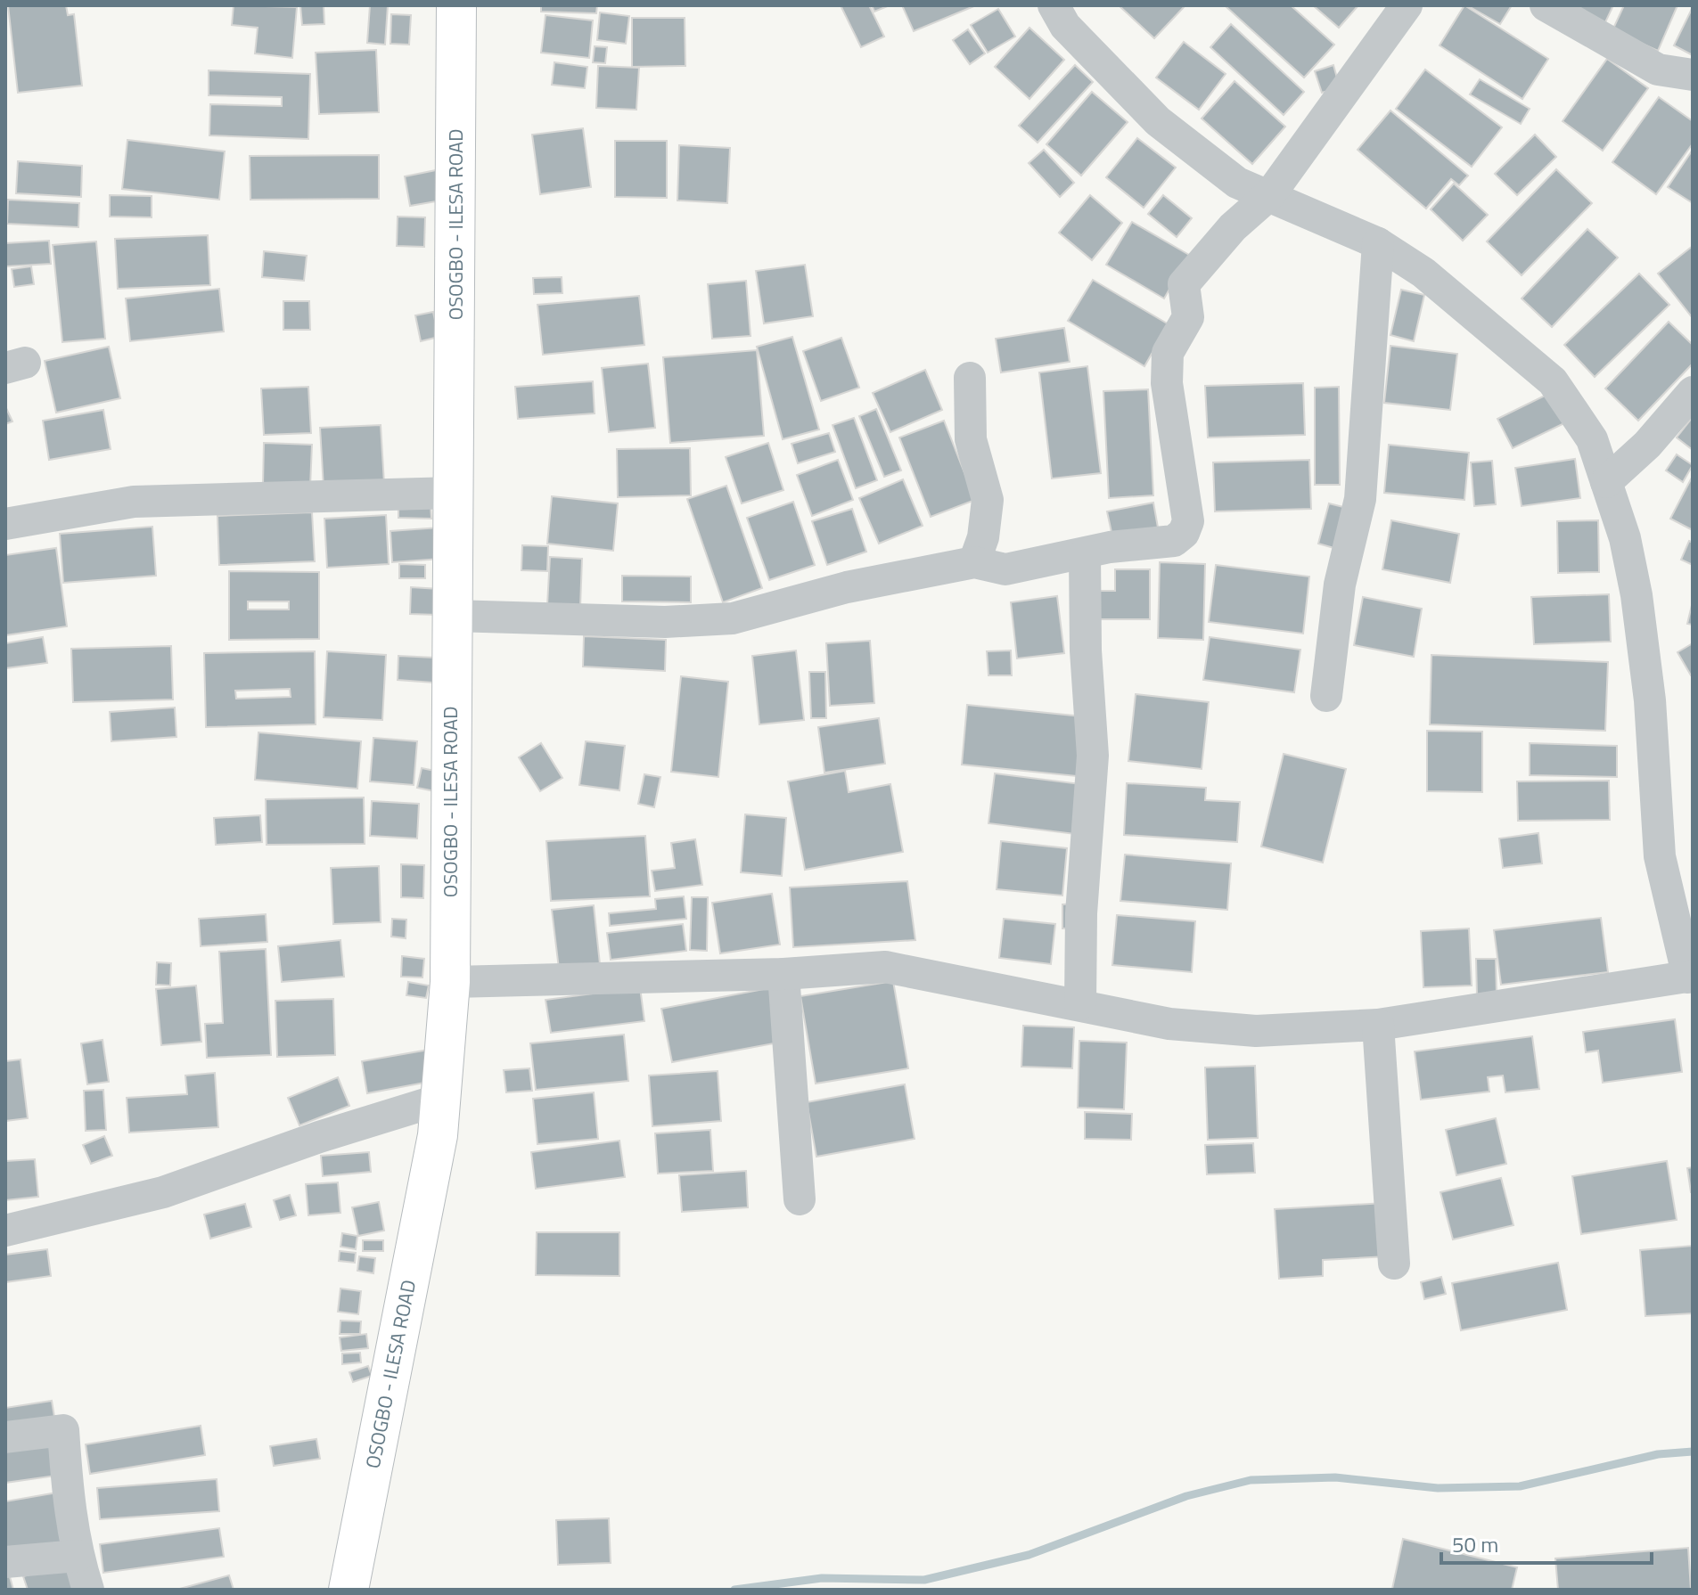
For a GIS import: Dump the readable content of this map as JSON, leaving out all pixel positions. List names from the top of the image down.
{
  "streets": {
    "main road": ["OSOGBO - ILESA ROAD"]
  },
  "scale_bar": "50 m"
}
